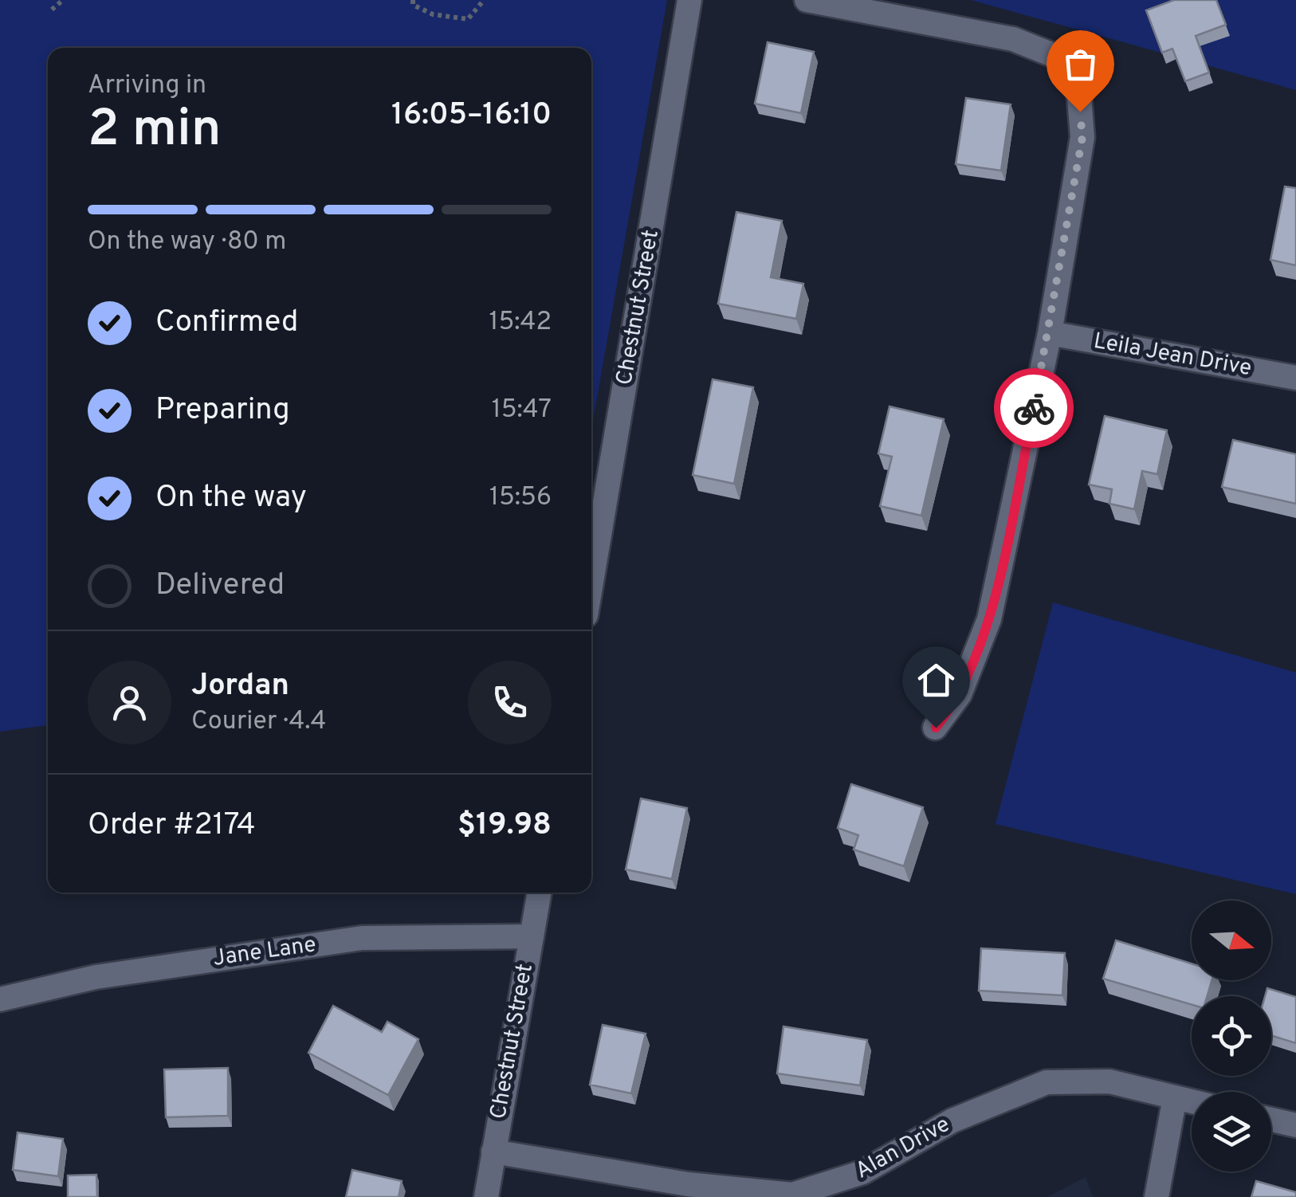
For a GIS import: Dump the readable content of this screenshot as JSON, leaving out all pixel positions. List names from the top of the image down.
{
  "streets": {
    "street": [
      "Chestnut Street",
      "Leila Jean Drive",
      "Jane Lane",
      "Alan Drive"
    ]
  },
  "crossings": [
    ["Chestnut Street", "Jane Lane"],
    ["Chestnut Street", "Alan Drive"]
  ],
  "north": "right",
  "page": {
    "heading": ["2 min", "Arriving in", "16:05–16:10"],
    "panel": [
      "Jordan",
      "Courier · 4.4",
      "Order #2174",
      "$19.98"
    ],
    "bar": "On the way · 80 m",
    "list": [
      ["Confirmed", "15:42"],
      ["Preparing", "15:47"],
      ["On the way", "15:56"],
      "Delivered"
    ]
  }
}
